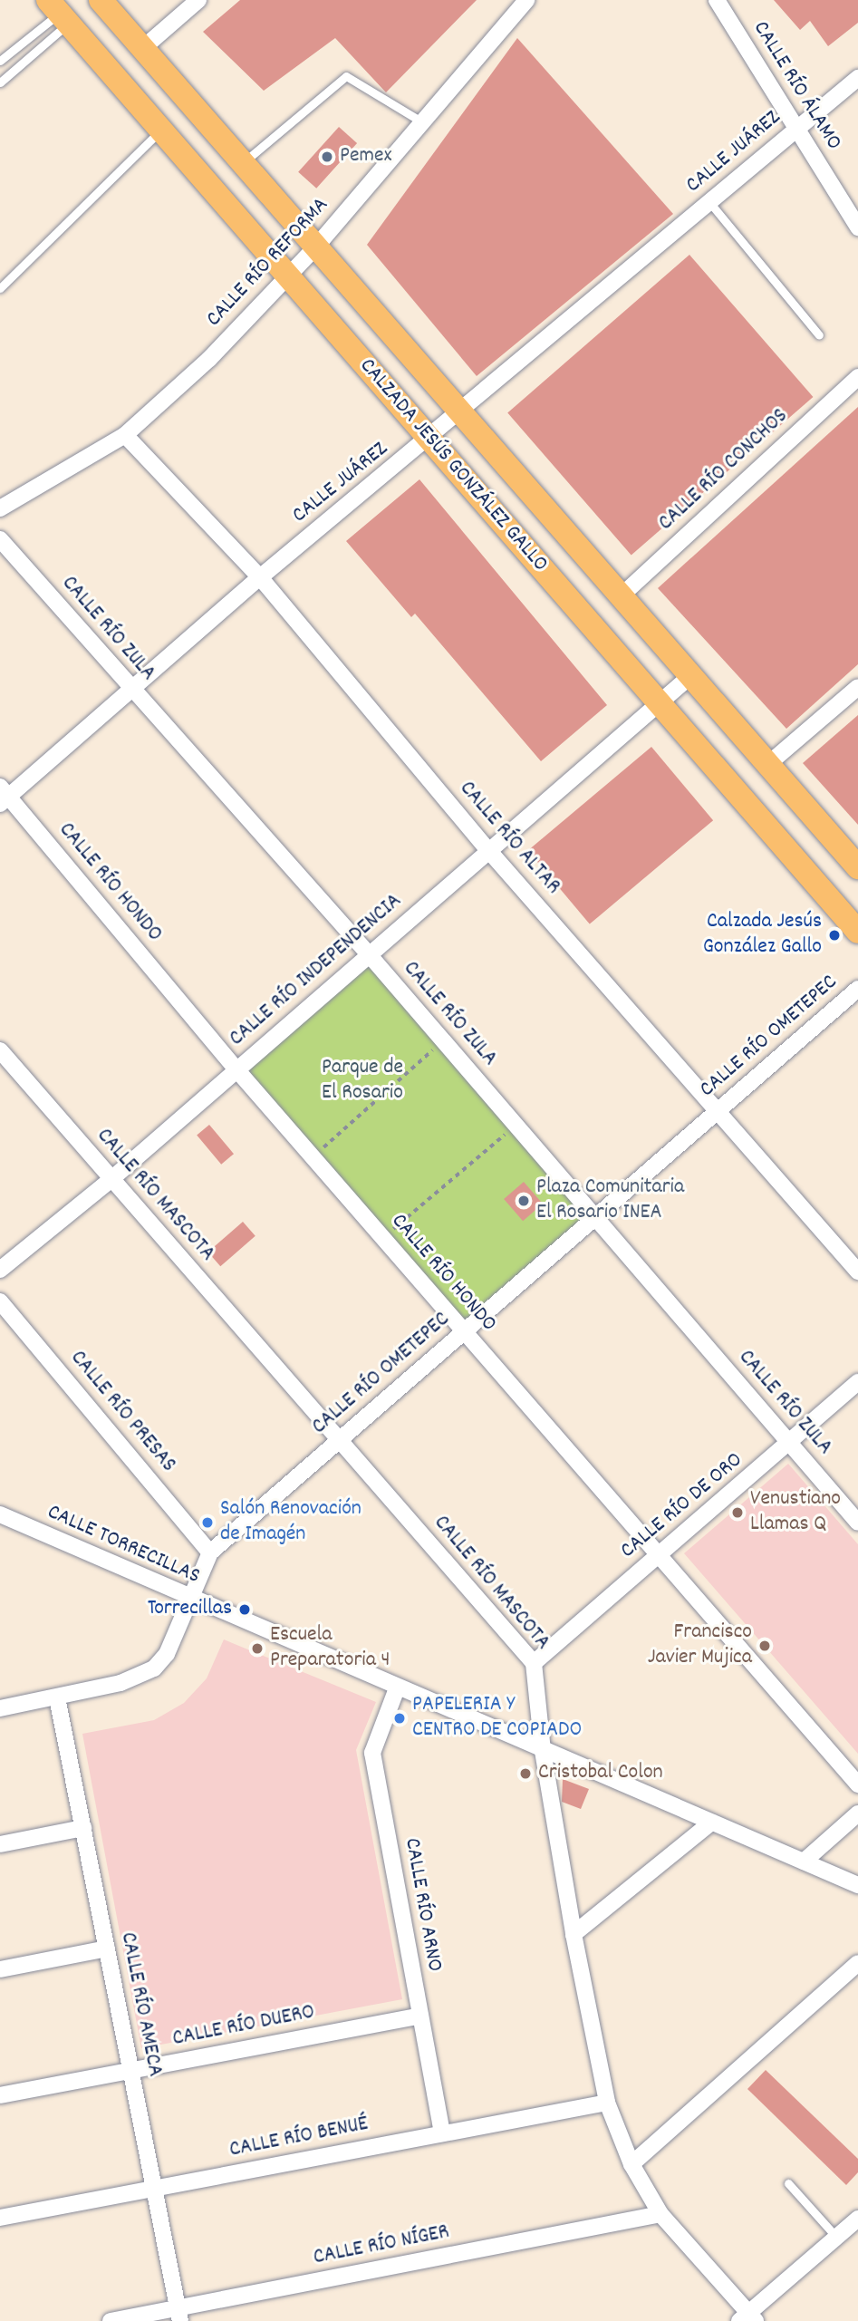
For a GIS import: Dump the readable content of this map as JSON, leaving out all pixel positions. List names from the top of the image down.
{
  "streets": {
    "main road": ["CALZADA JESÚS GONZÁLEZ GALLO"],
    "street": [
      "CALLE RÍO ÁLAMO",
      "CALLE JUÁREZ",
      "CALLE RÍO REFORMA",
      "CALLE RÍO CONCHOS",
      "CALLE RÍO ZULA",
      "CALLE RÍO ALTAR",
      "CALLE RÍO HONDO",
      "CALLE RÍO INDEPENDENCIA",
      "CALLE RÍO OMETEPEC",
      "CALLE RÍO MASCOTA",
      "CALLE RÍO PRESAS",
      "CALLE RÍO DE ORO",
      "CALLE TORRECILLAS",
      "CALLE RÍO ARNO",
      "CALLE RÍO AMECA",
      "CALLE RÍO DUERO",
      "CALLE RÍO BENUÉ",
      "CALLE RÍO NÍGER"
    ]
  },
  "crossings": [
    ["CALLE RÍO ÁLAMO", "CALLE JUÁREZ"],
    ["CALLE JUÁREZ", "CALZADA JESÚS GONZÁLEZ GALLO"],
    ["CALLE JUÁREZ", "CALLE RÍO ZULA"],
    ["CALLE JUÁREZ", "CALLE RÍO ALTAR"],
    ["CALLE JUÁREZ", "CALLE RÍO HONDO"],
    ["CALLE RÍO REFORMA", "CALZADA JESÚS GONZÁLEZ GALLO"],
    ["CALLE RÍO REFORMA", "CALLE RÍO ALTAR"],
    ["CALZADA JESÚS GONZÁLEZ GALLO", "CALLE RÍO CONCHOS"],
    ["CALZADA JESÚS GONZÁLEZ GALLO", "CALLE RÍO INDEPENDENCIA"],
    ["CALLE RÍO ZULA", "CALLE RÍO INDEPENDENCIA"],
    ["CALLE RÍO ZULA", "CALLE RÍO OMETEPEC"],
    ["CALLE RÍO ZULA", "CALLE RÍO DE ORO"],
    ["CALLE RÍO ALTAR", "CALLE RÍO INDEPENDENCIA"],
    ["CALLE RÍO ALTAR", "CALLE RÍO OMETEPEC"],
    ["CALLE RÍO HONDO", "CALLE RÍO INDEPENDENCIA"],
    ["CALLE RÍO HONDO", "CALLE RÍO OMETEPEC"],
    ["CALLE RÍO HONDO", "CALLE RÍO DE ORO"],
    ["CALLE RÍO INDEPENDENCIA", "CALLE RÍO MASCOTA"],
    ["CALLE RÍO OMETEPEC", "CALLE RÍO MASCOTA"],
    ["CALLE RÍO OMETEPEC", "CALLE RÍO PRESAS"],
    ["CALLE RÍO OMETEPEC", "CALLE TORRECILLAS"],
    ["CALLE RÍO OMETEPEC", "CALLE RÍO AMECA"],
    ["CALLE RÍO MASCOTA", "CALLE RÍO DE ORO"],
    ["CALLE RÍO MASCOTA", "CALLE TORRECILLAS"],
    ["CALLE RÍO MASCOTA", "CALLE RÍO BENUÉ"],
    ["CALLE RÍO MASCOTA", "CALLE RÍO NÍGER"],
    ["CALLE TORRECILLAS", "CALLE RÍO ARNO"],
    ["CALLE RÍO ARNO", "CALLE RÍO DUERO"],
    ["CALLE RÍO ARNO", "CALLE RÍO BENUÉ"],
    ["CALLE RÍO AMECA", "CALLE RÍO DUERO"],
    ["CALLE RÍO AMECA", "CALLE RÍO BENUÉ"],
    ["CALLE RÍO AMECA", "CALLE RÍO NÍGER"]
  ],
  "parks": ["Parque de El Rosario"],
  "places": [
    "Pemex",
    "Calzada Jesús González Gallo",
    "Plaza Comunitaria El Rosario INEA",
    "Venustiano Llamas Q",
    "Salón Renovación de Imagén",
    "Torrecillas",
    "Francisco Javier Mujica",
    "Escuela Preparatoria 4",
    "PAPELERIA Y CENTRO DE COPIADO",
    "Cristobal Colon"
  ]
}
